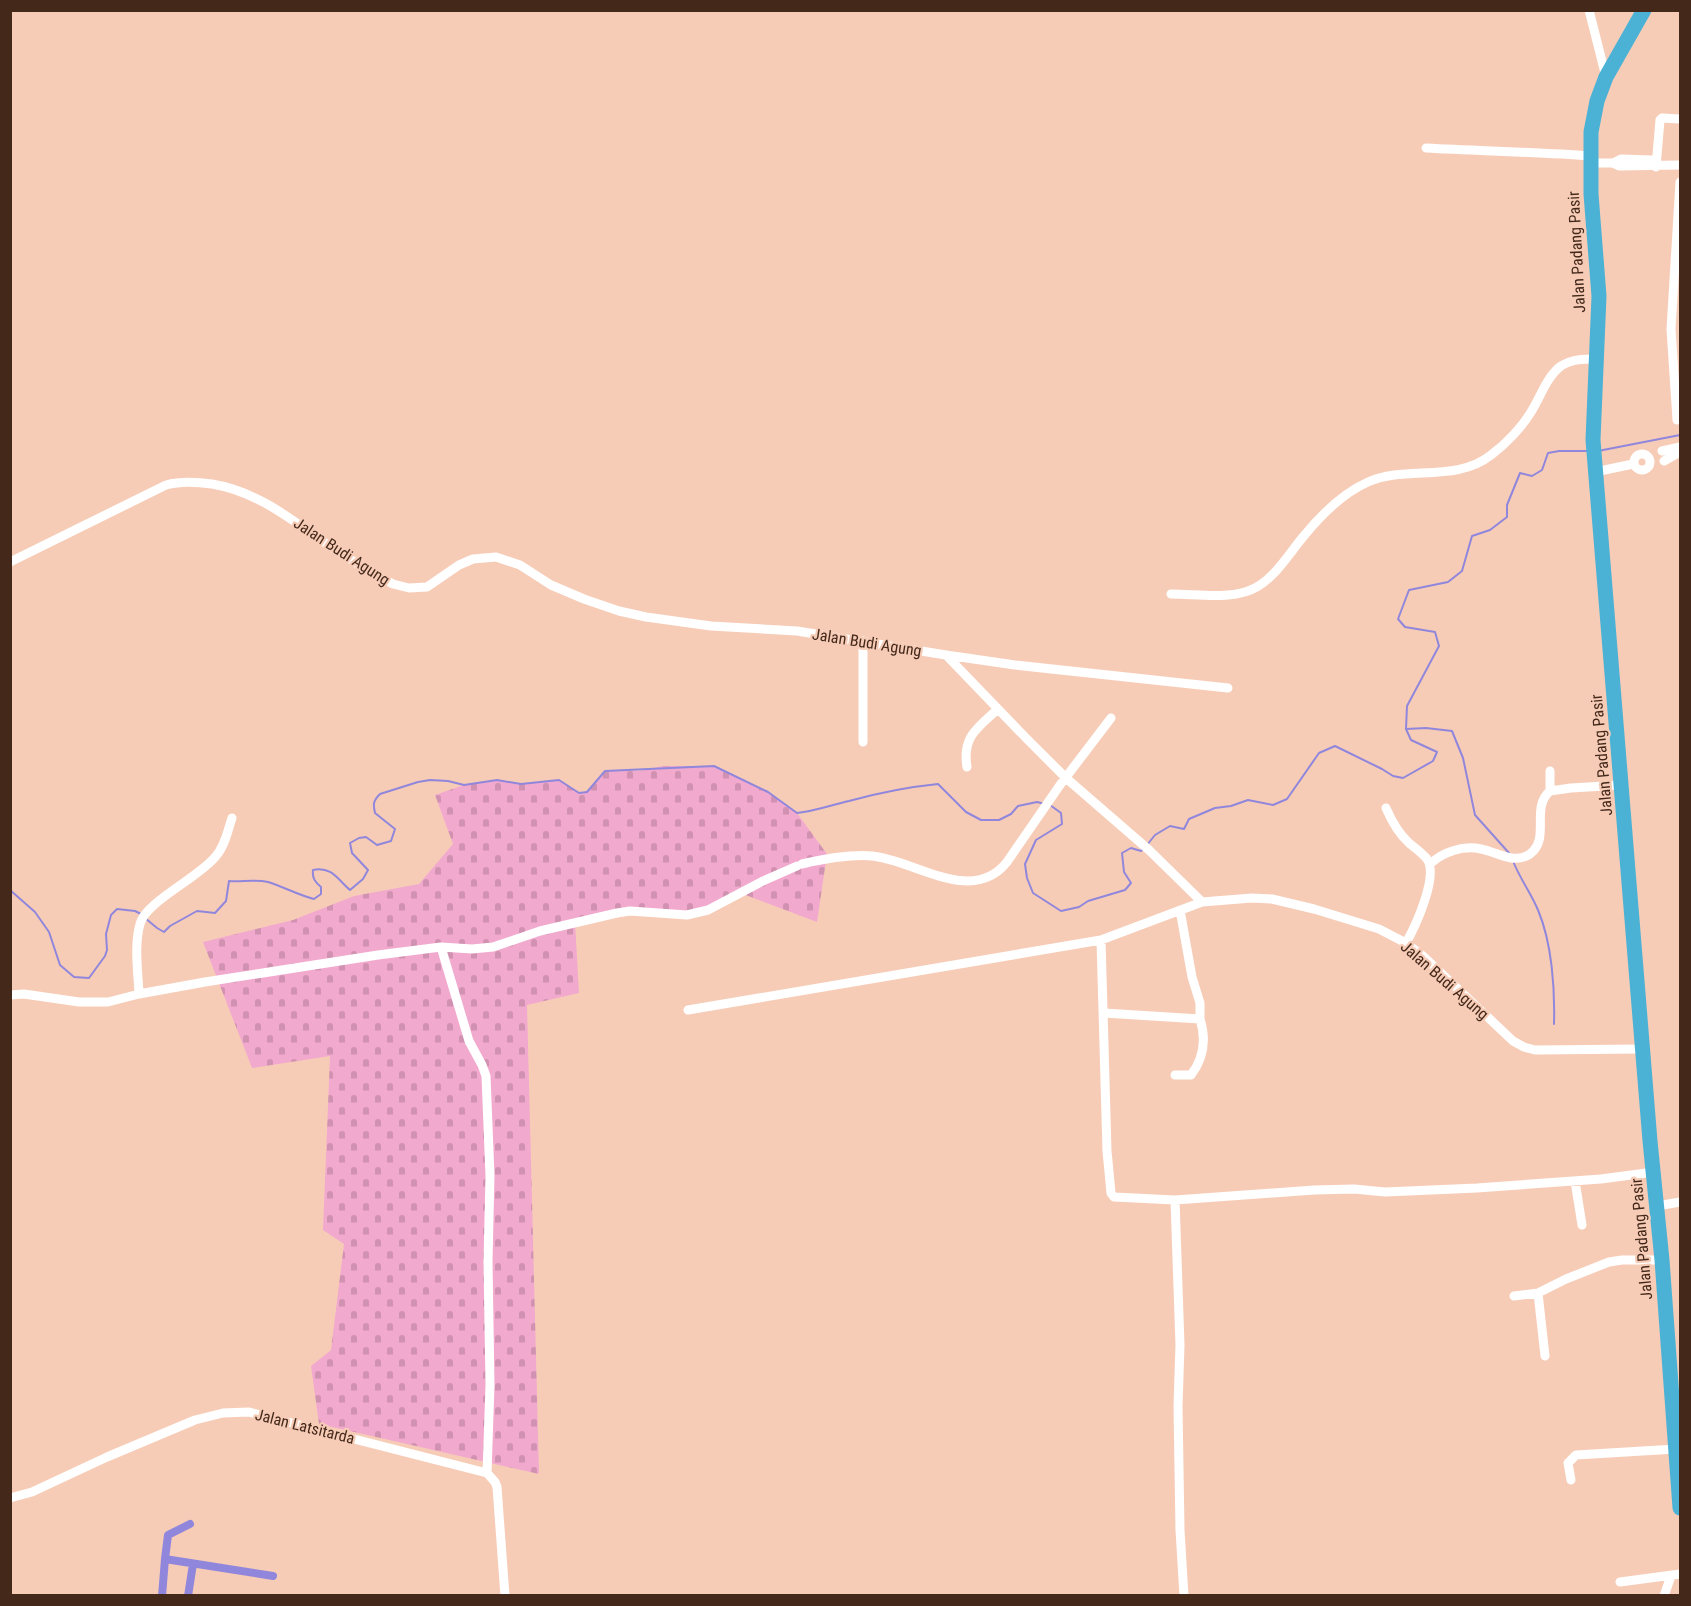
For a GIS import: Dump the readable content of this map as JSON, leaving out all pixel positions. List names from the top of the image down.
{
  "streets": {
    "highway": ["Jalan Padang Pasir"],
    "street": ["Jalan Budi Agung", "Jalan Latsitarda"]
  },
  "crossings": [
    ["Jalan Padang Pasir", "Jalan Budi Agung"]
  ]
}
